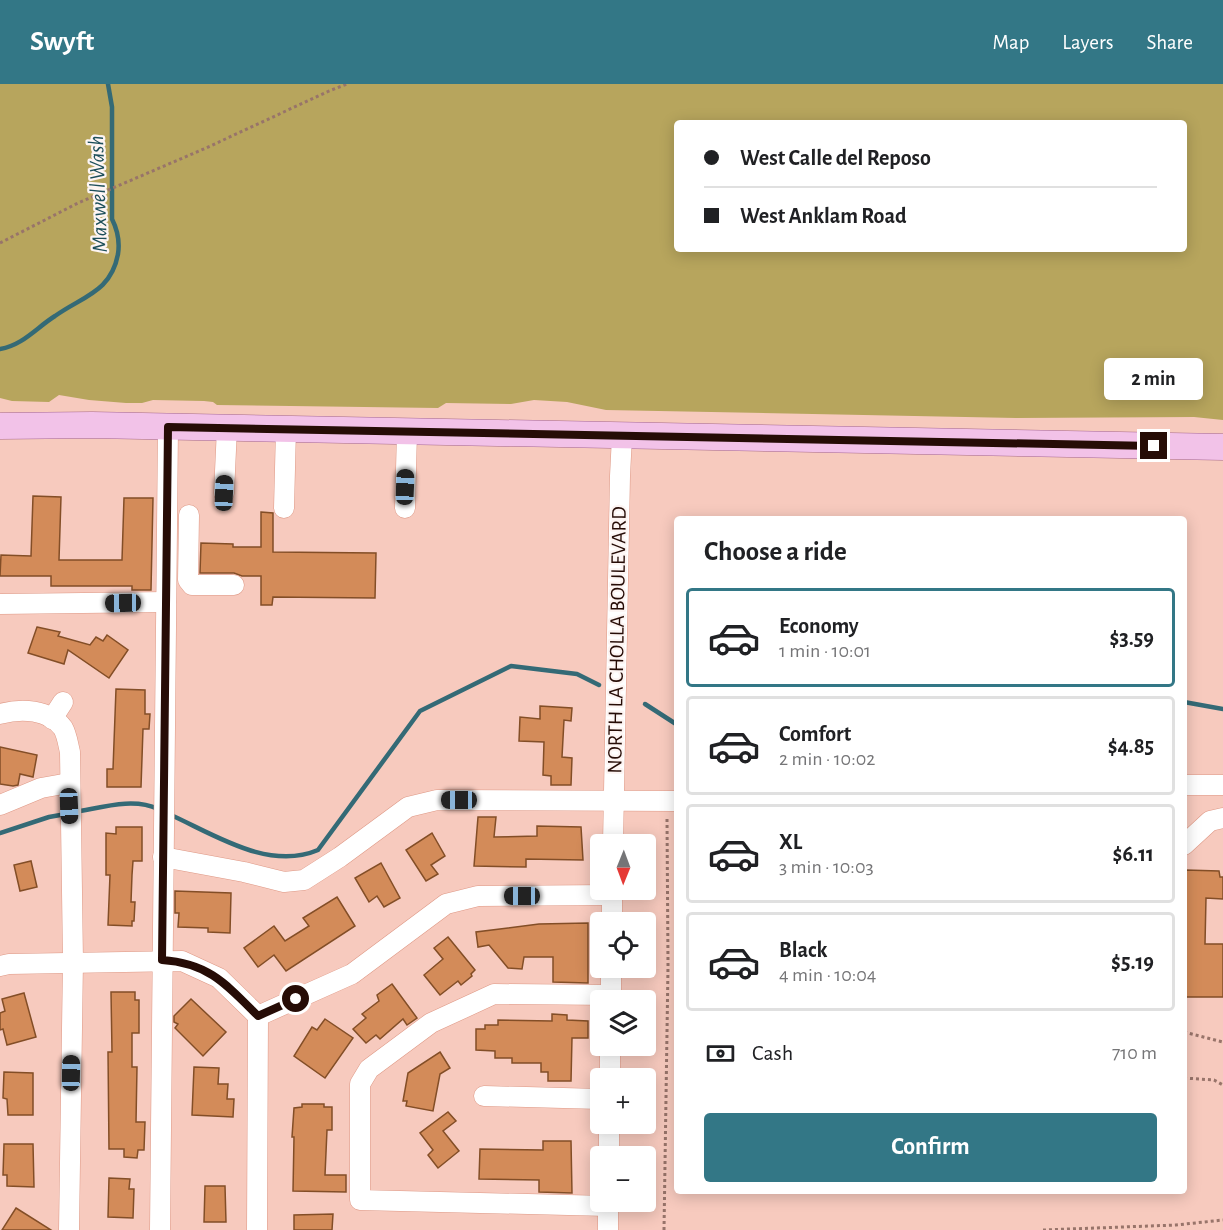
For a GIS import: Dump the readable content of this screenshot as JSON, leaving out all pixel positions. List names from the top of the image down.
{
  "streets": {
    "street": ["NORTH LA CHOLLA BOULEVARD"]
  },
  "water": ["Maxwell Wash"],
  "north": "bottom",
  "page": {
    "header": "Swyft",
    "nav": ["Map", "Layers", "Share"],
    "banner": ["West Calle del Reposo", "West Anklam Road"],
    "bubble": "2 min",
    "heading": "Choose a ride",
    "list": [
      {
        "name": "Economy",
        "note": "1 min · 10:01",
        "value": "$3.59"
      },
      {
        "name": "Comfort",
        "note": "2 min · 10:02",
        "value": "$4.85"
      },
      {
        "name": "XL",
        "note": "3 min · 10:03",
        "value": "$6.11"
      },
      {
        "name": "Black",
        "note": "4 min · 10:04",
        "value": "$5.19"
      }
    ],
    "map_buttons": ["+", "−"],
    "pay": ["Cash", "710 m"],
    "buttons": "Confirm"
  }
}
